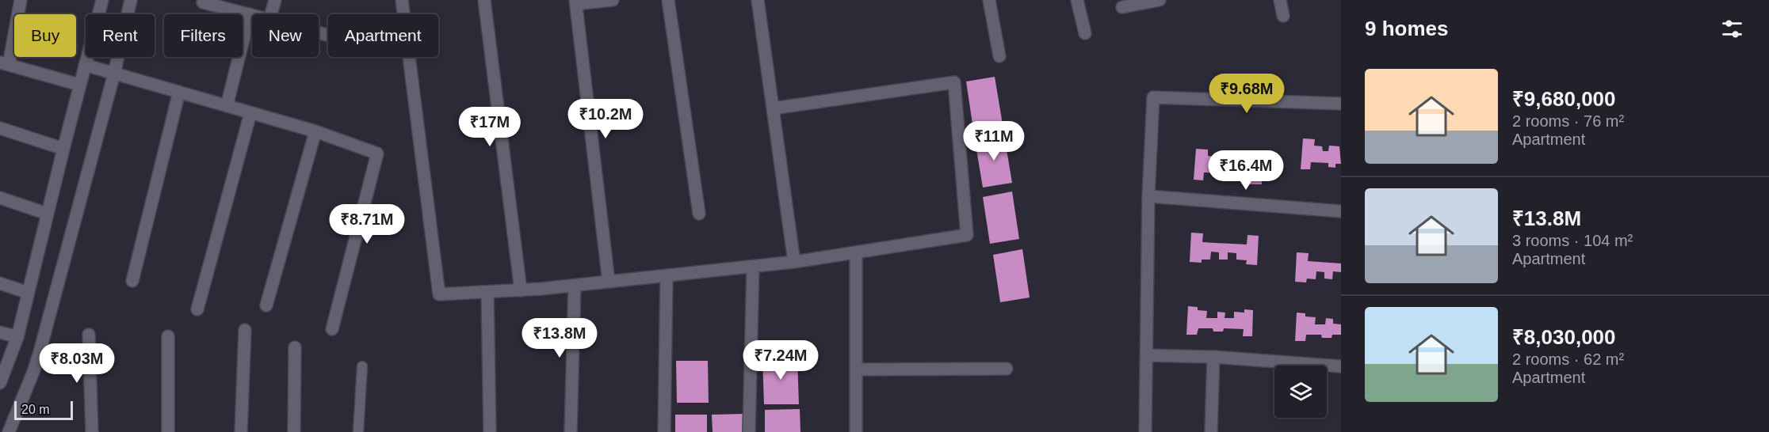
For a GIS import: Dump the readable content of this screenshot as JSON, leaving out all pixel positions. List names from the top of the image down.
{
  "scale_bar": "20 m",
  "page": {
    "heading": "9 homes",
    "chip": [
      "Buy",
      "Rent",
      "Filters",
      "New",
      "Apartment"
    ],
    "list": [
      {
        "name": "₹9,680,000",
        "note": "2 rooms · 76 m² · Apartment"
      },
      {
        "name": "₹13.8M",
        "note": "3 rooms · 104 m² · Apartment"
      },
      {
        "name": "₹8,030,000",
        "note": "2 rooms · 62 m² · Apartment"
      }
    ],
    "price": [
      "₹9.68M",
      "₹10.2M",
      "₹17M",
      "₹11M",
      "₹16.4M",
      "₹8.71M",
      "₹13.8M",
      "₹7.24M",
      "₹8.03M"
    ],
    "scale": "20 m"
  }
}
